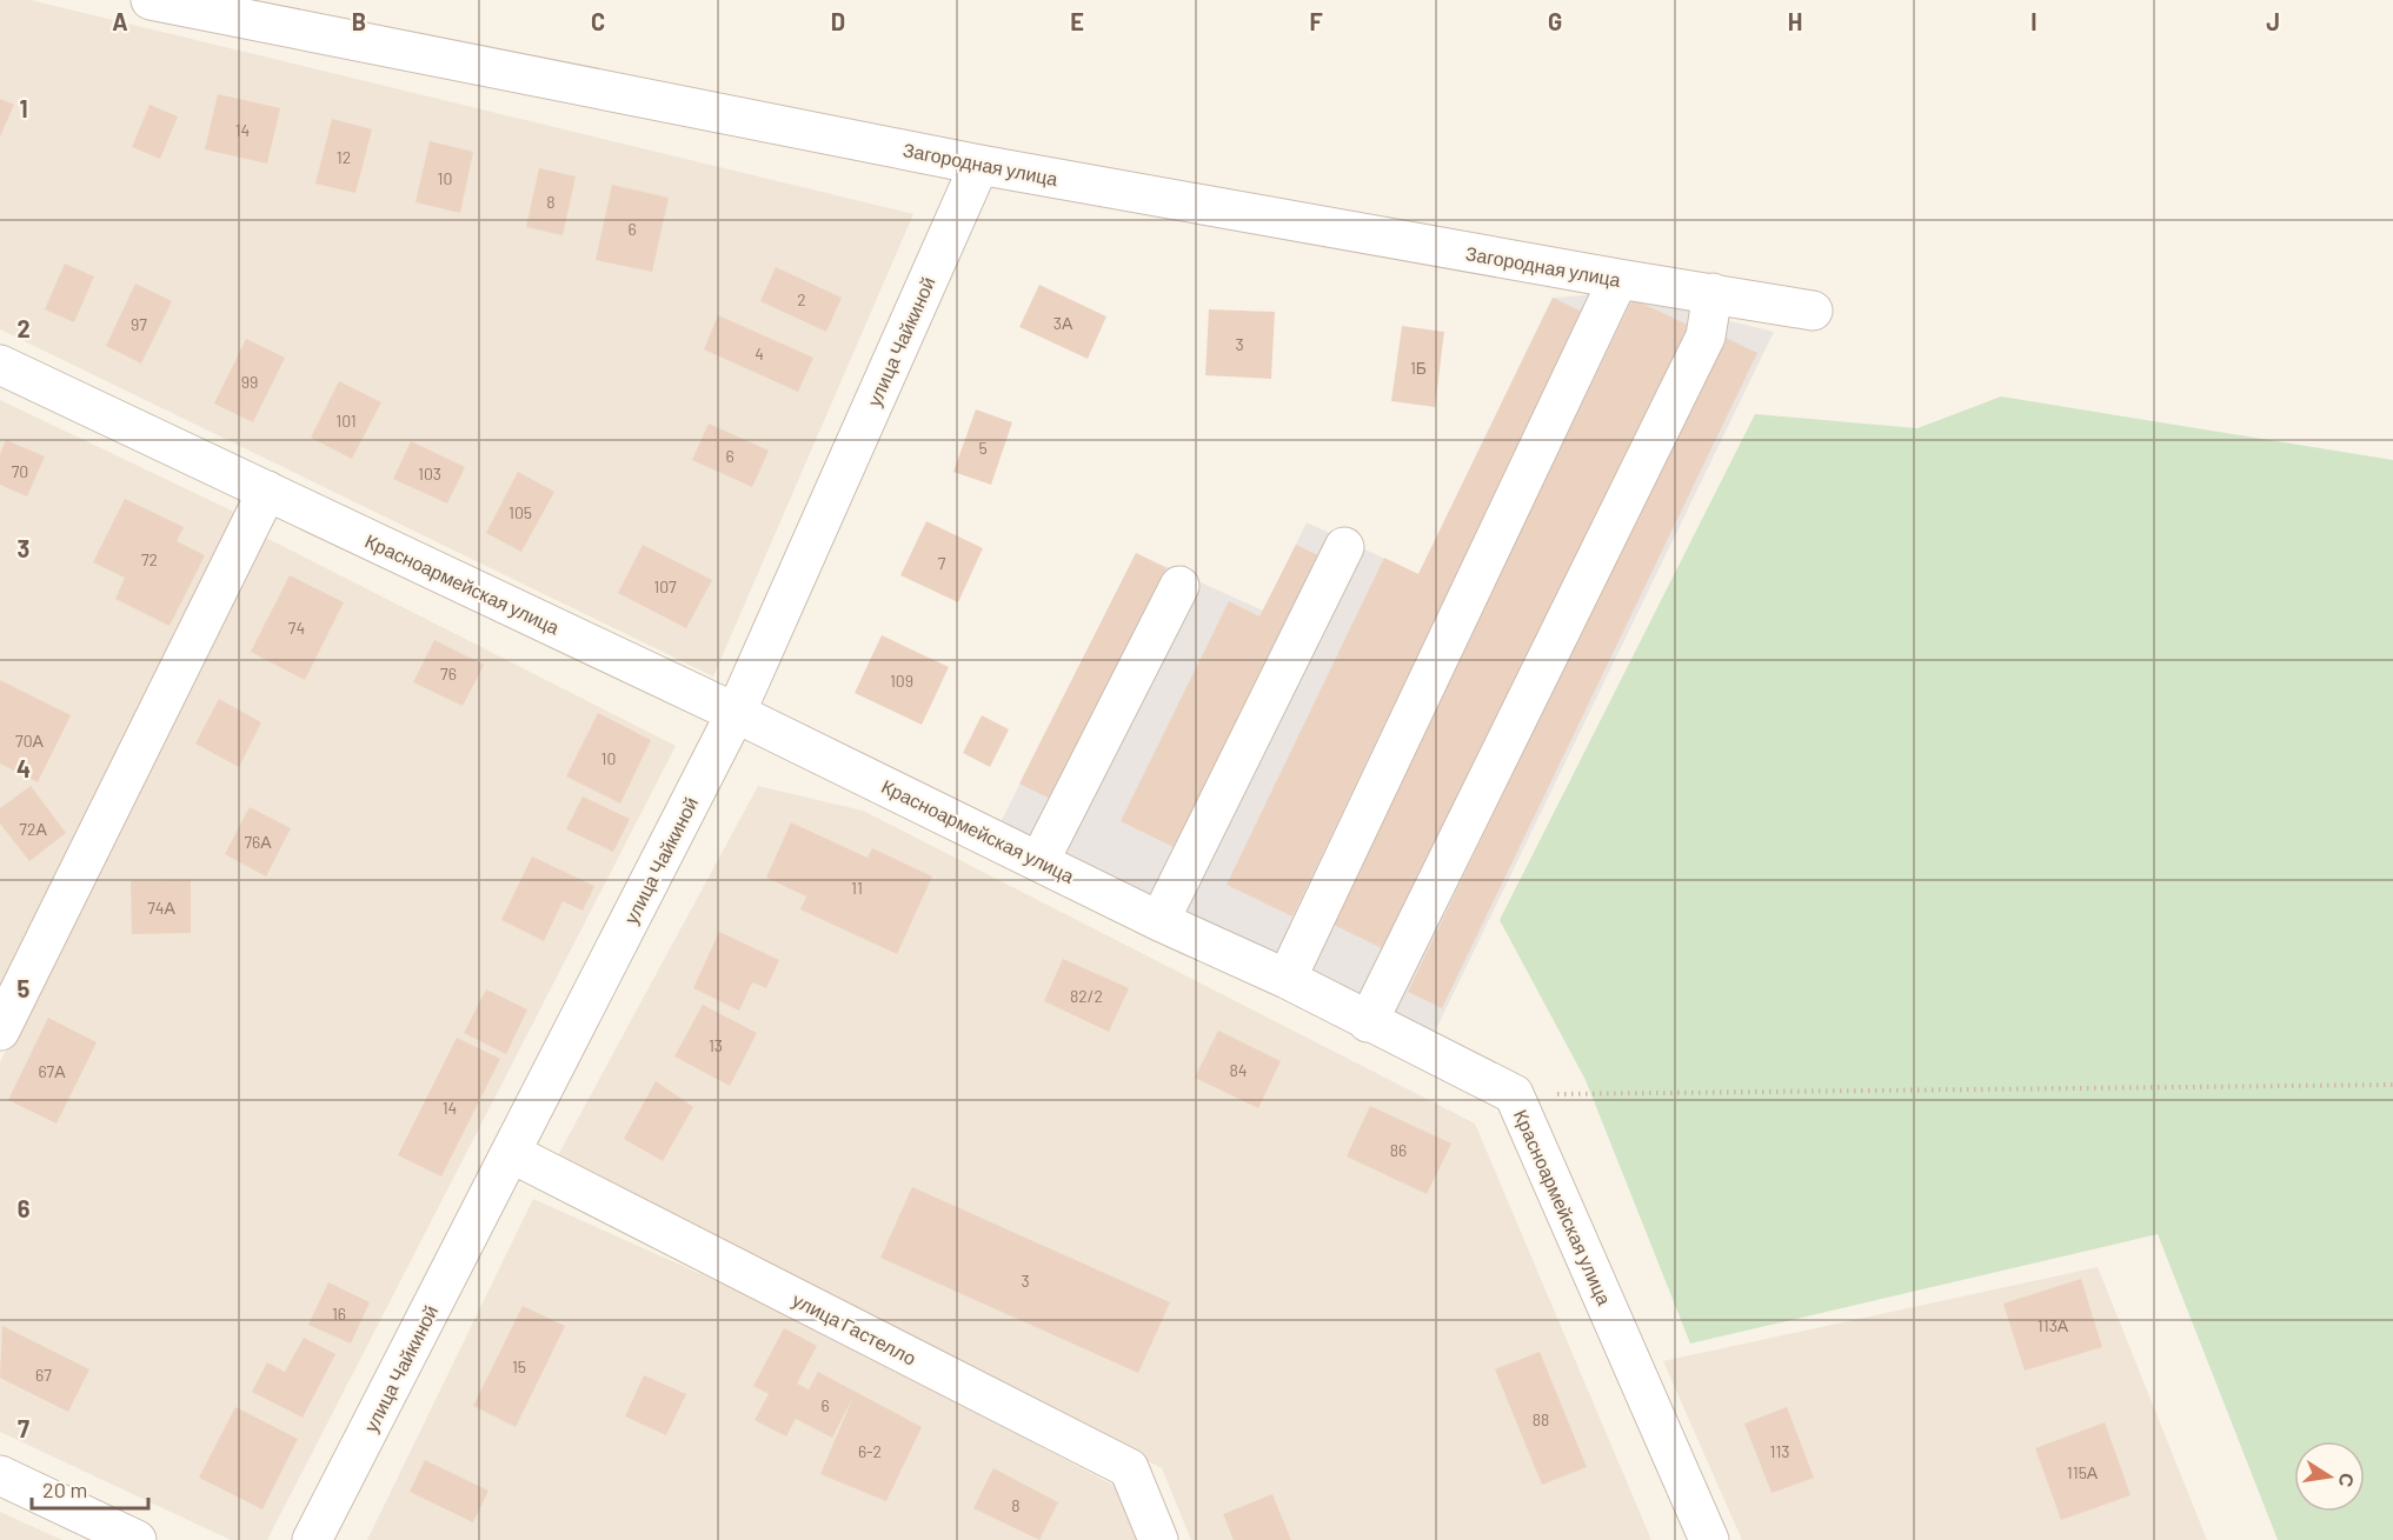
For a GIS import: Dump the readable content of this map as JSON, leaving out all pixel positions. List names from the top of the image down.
{
  "streets": {
    "street": [
      "Загородная улица",
      "улица Чайкиной",
      "Красноармейская улица",
      "улица Гастелло"
    ]
  },
  "crossings": [
    ["Загородная улица", "улица Чайкиной"],
    ["улица Чайкиной", "Красноармейская улица"],
    ["улица Чайкиной", "улица Гастелло"]
  ],
  "house_numbers": [
    "14",
    "12",
    "10",
    "8",
    "6",
    "2",
    "3А",
    "97",
    "3",
    "4",
    "1Б",
    "99",
    "101",
    "5",
    "6",
    "70",
    "103",
    "105",
    "72",
    "7",
    "107",
    "74",
    "76",
    "109",
    "70А",
    "10",
    "72А",
    "76А",
    "11",
    "74А",
    "82/2",
    "13",
    "84",
    "67А",
    "14",
    "86",
    "3",
    "16",
    "113А",
    "15",
    "67",
    "6",
    "88",
    "6-2",
    "113",
    "115А",
    "8"
  ],
  "scale_bar": "20 m",
  "north": "right",
  "grid": {
    "columns": [
      "A",
      "B",
      "C",
      "D",
      "E",
      "F",
      "G",
      "H",
      "I",
      "J"
    ],
    "rows": [
      "1",
      "2",
      "3",
      "4",
      "5",
      "6",
      "7"
    ]
  }
}
